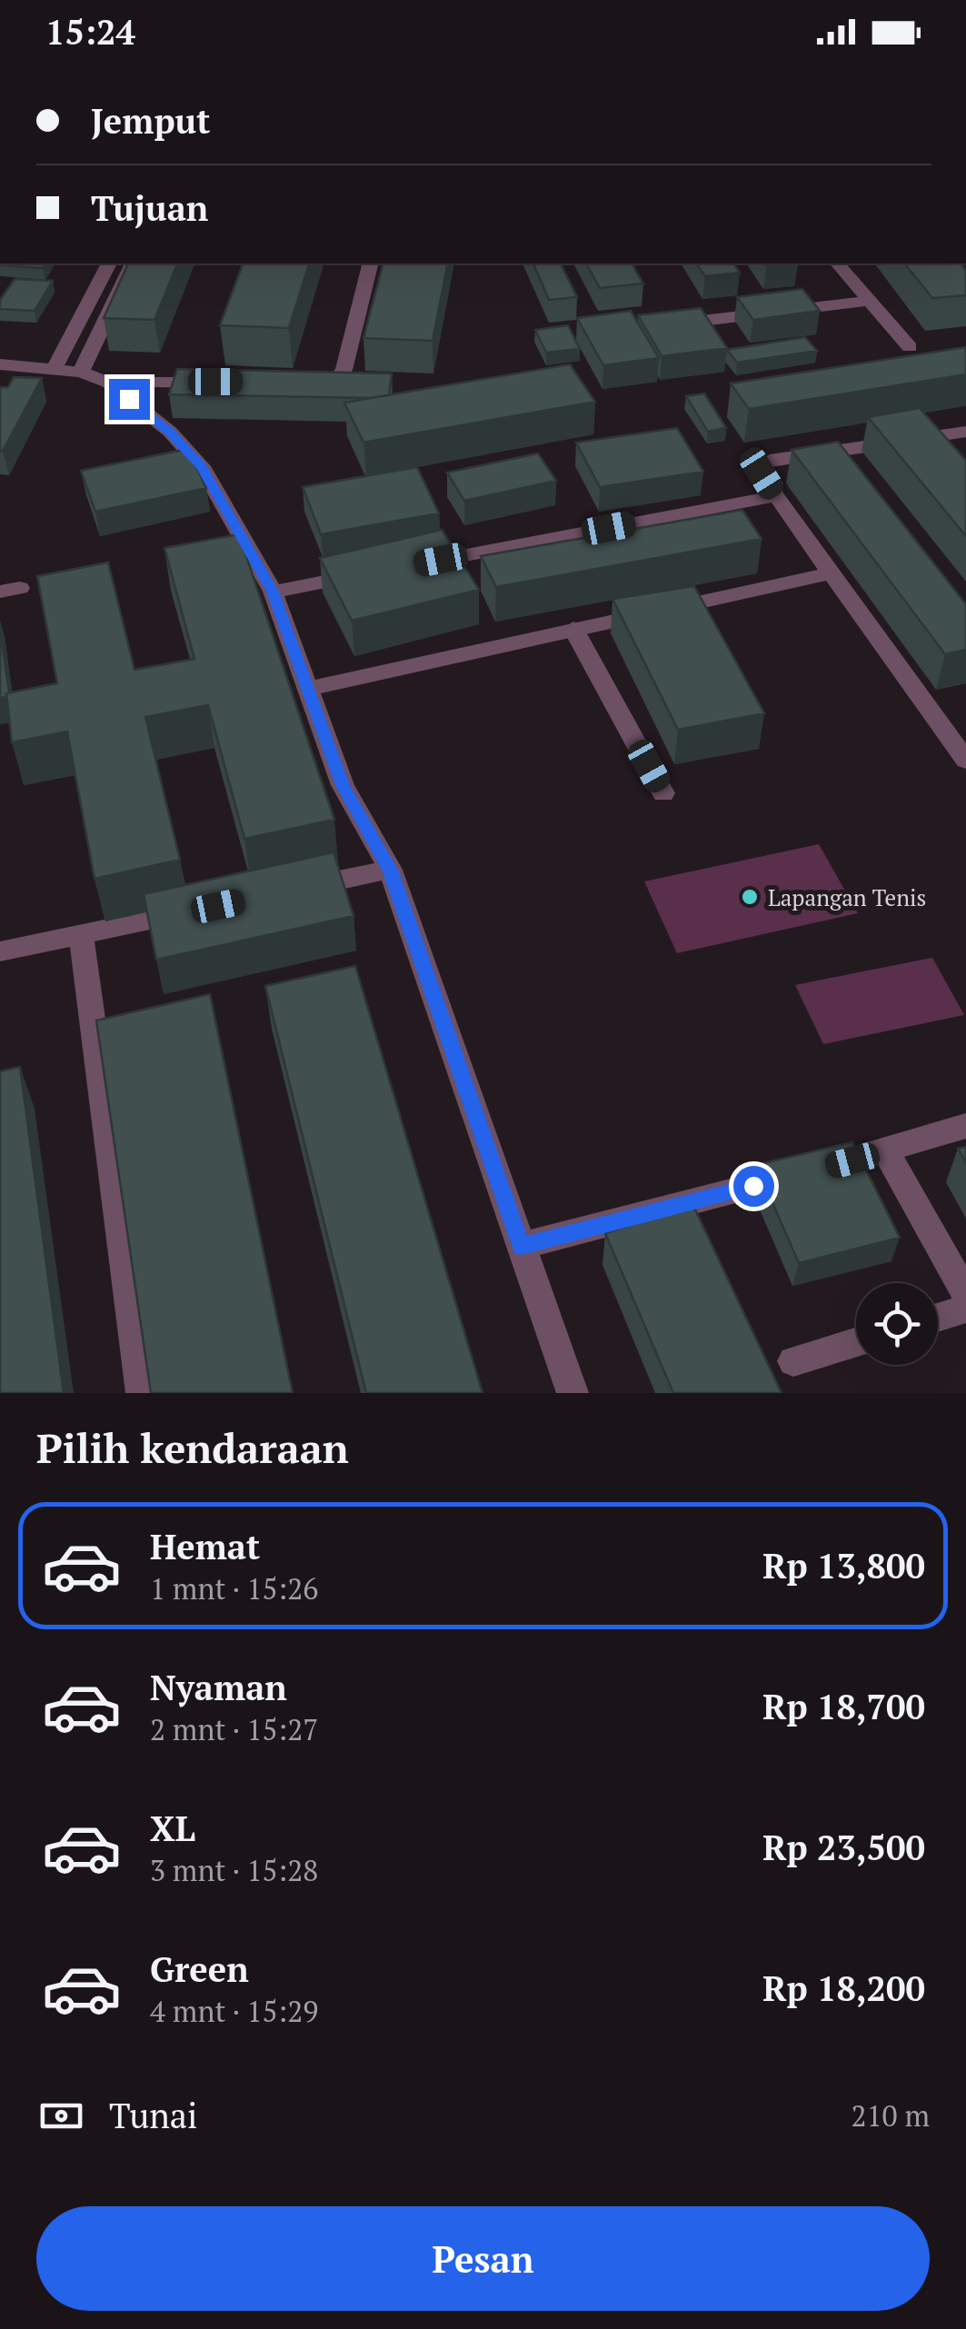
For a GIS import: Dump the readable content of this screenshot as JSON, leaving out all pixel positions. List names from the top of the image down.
{
  "places": ["Lapangan Tenis"],
  "page": {
    "status": "15:24",
    "banner": ["Jemput", "Tujuan"],
    "heading": "Pilih kendaraan",
    "list": [
      {
        "name": "Hemat",
        "note": "1 mnt · 15:26",
        "value": "Rp 13,800"
      },
      {
        "name": "Nyaman",
        "note": "2 mnt · 15:27",
        "value": "Rp 18,700"
      },
      {
        "name": "XL",
        "note": "3 mnt · 15:28",
        "value": "Rp 23,500"
      },
      {
        "name": "Green",
        "note": "4 mnt · 15:29",
        "value": "Rp 18,200"
      }
    ],
    "pay": ["Tunai", "210 m"],
    "buttons": "Pesan"
  }
}
